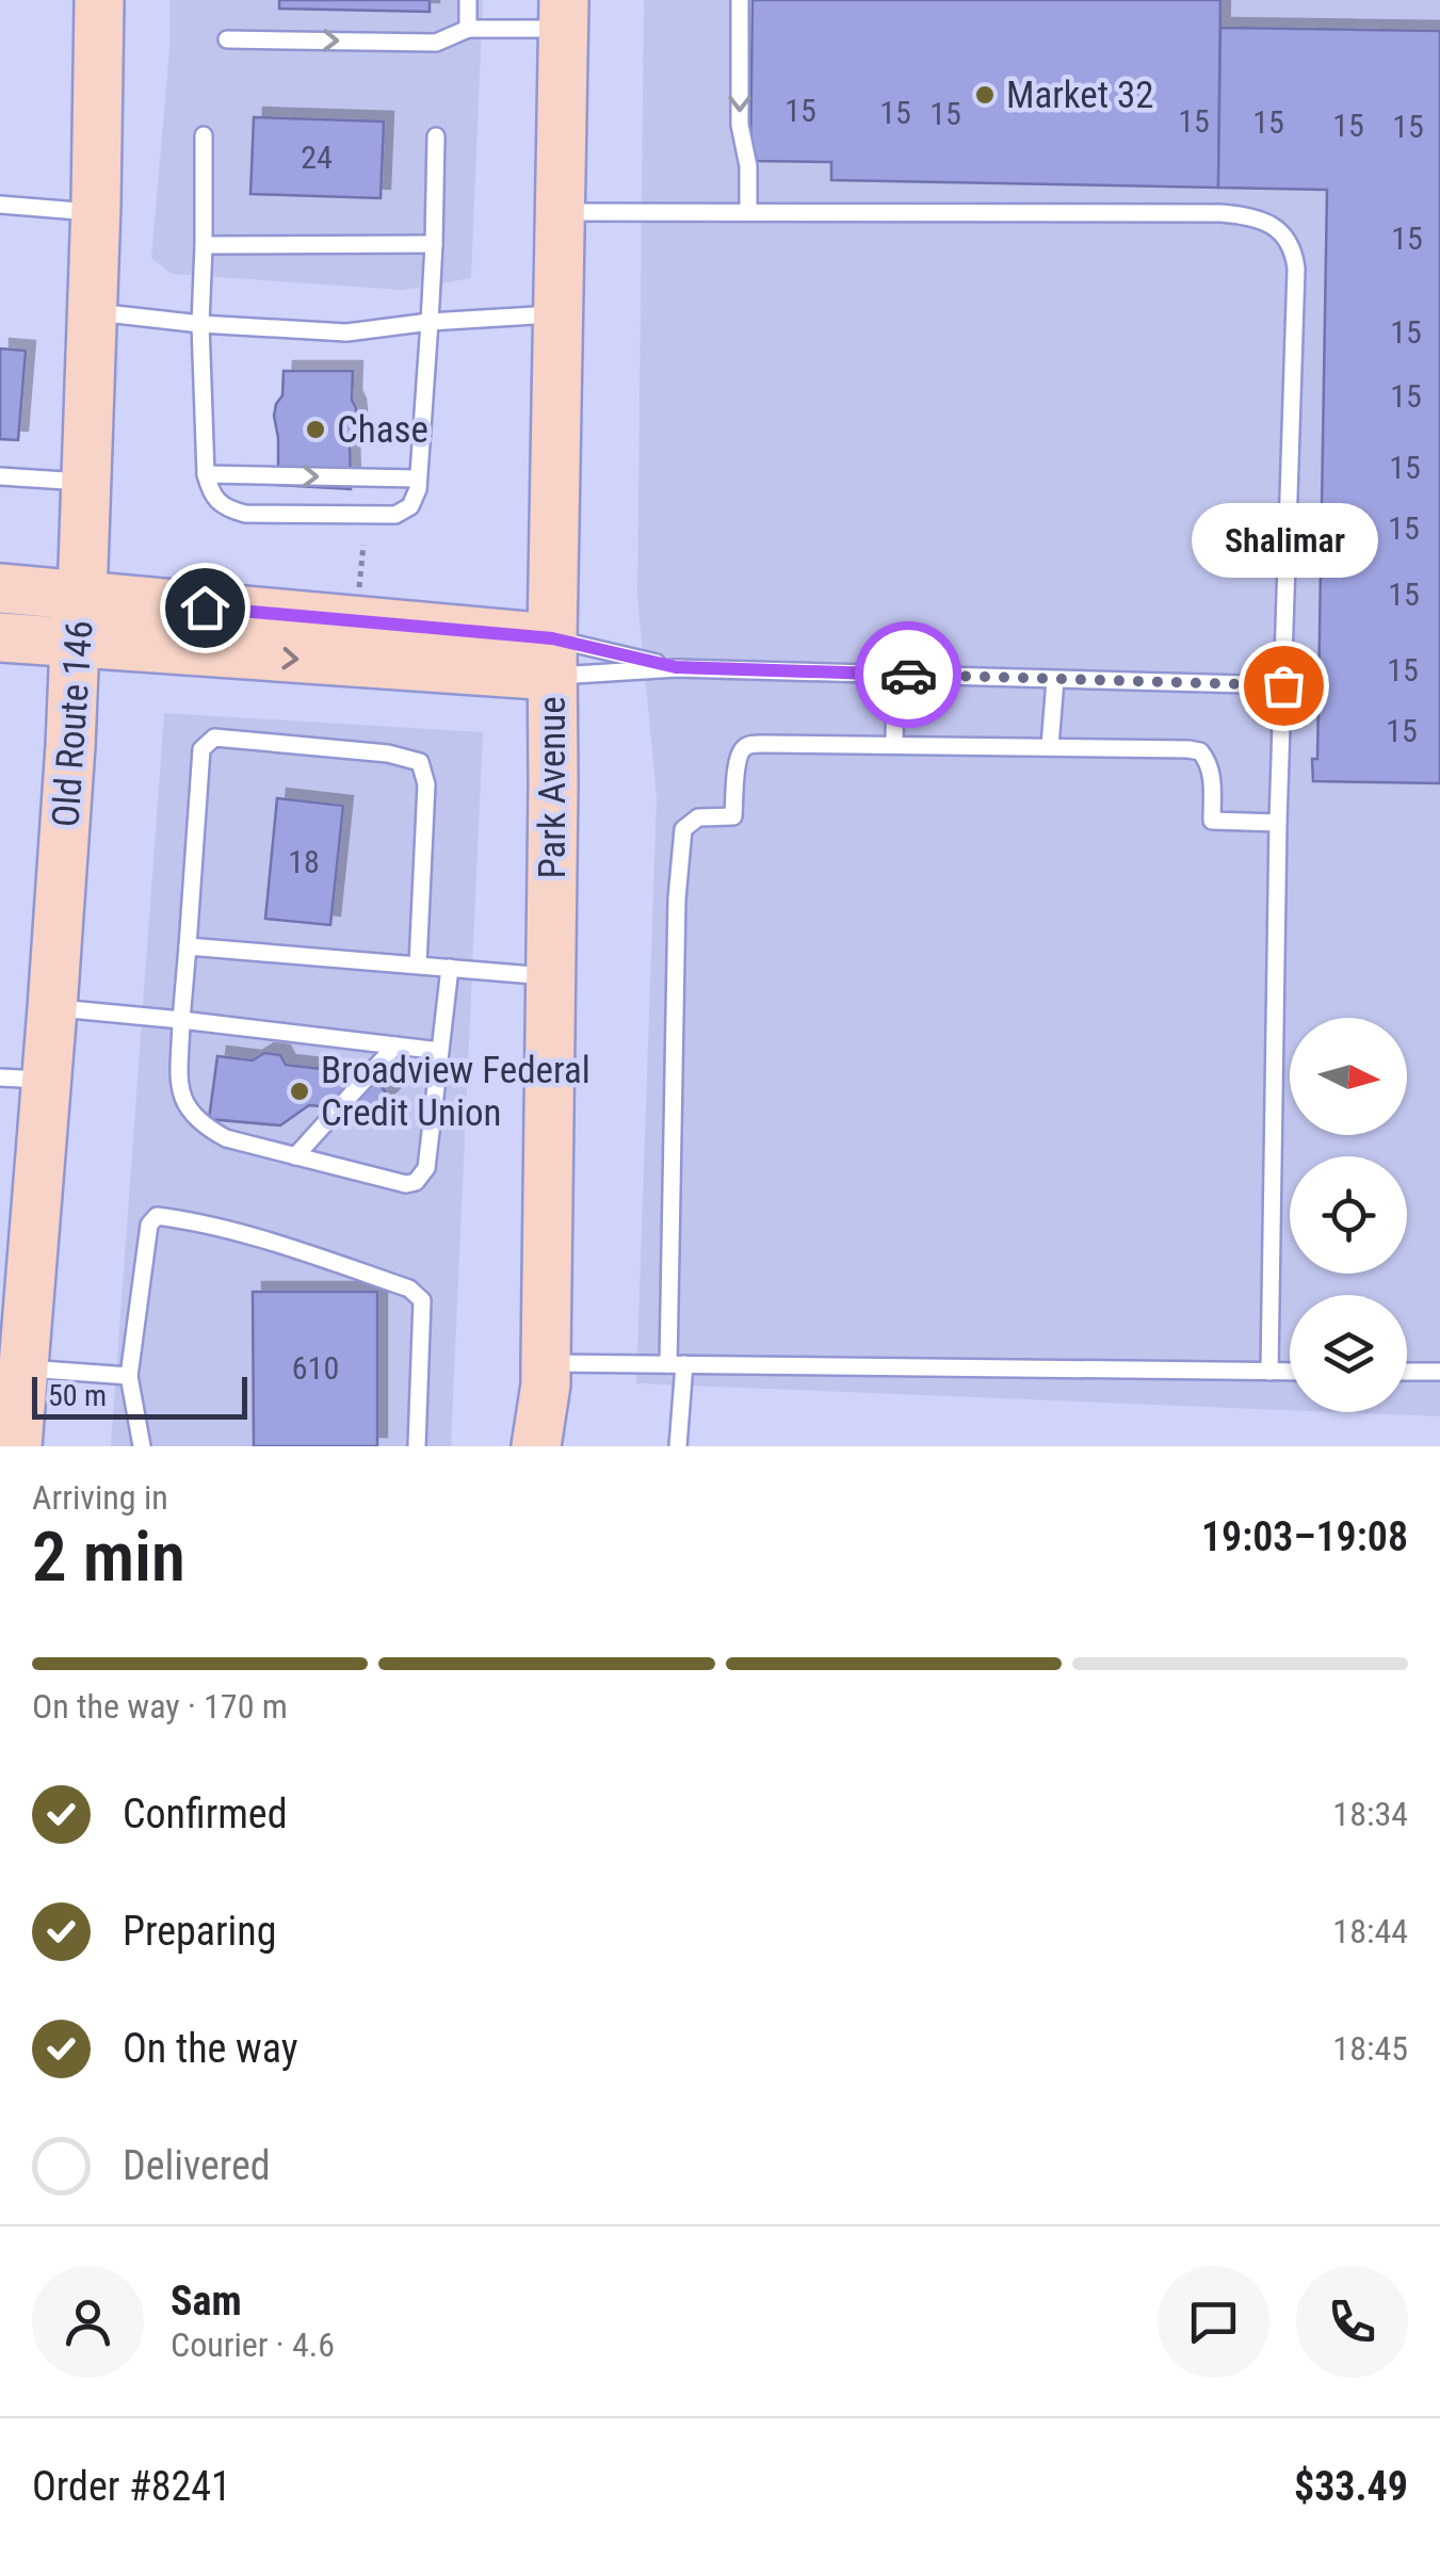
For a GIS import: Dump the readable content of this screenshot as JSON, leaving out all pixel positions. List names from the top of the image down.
{
  "streets": {
    "street": ["Old Route 146", "Park Avenue"]
  },
  "places": [
    "Market 32",
    "Chase",
    "Shalimar",
    "Broadview Federal Credit Union"
  ],
  "house_numbers": [
    "15",
    "15",
    "15",
    "15",
    "15",
    "15",
    "15",
    "24",
    "15",
    "15",
    "15",
    "15",
    "15",
    "15",
    "15",
    "15",
    "18",
    "610"
  ],
  "scale_bar": "50 m",
  "north": "right",
  "page": {
    "bubble": "Shalimar",
    "scale": "50 m",
    "heading": ["2 min", "Arriving in", "19:03–19:08"],
    "panel": [
      "Sam",
      "Courier · 4.6",
      "Order #8241",
      "$33.49"
    ],
    "bar": "On the way · 170 m",
    "list": [
      ["Confirmed", "18:34"],
      ["Preparing", "18:44"],
      ["On the way", "18:45"],
      "Delivered"
    ]
  }
}
